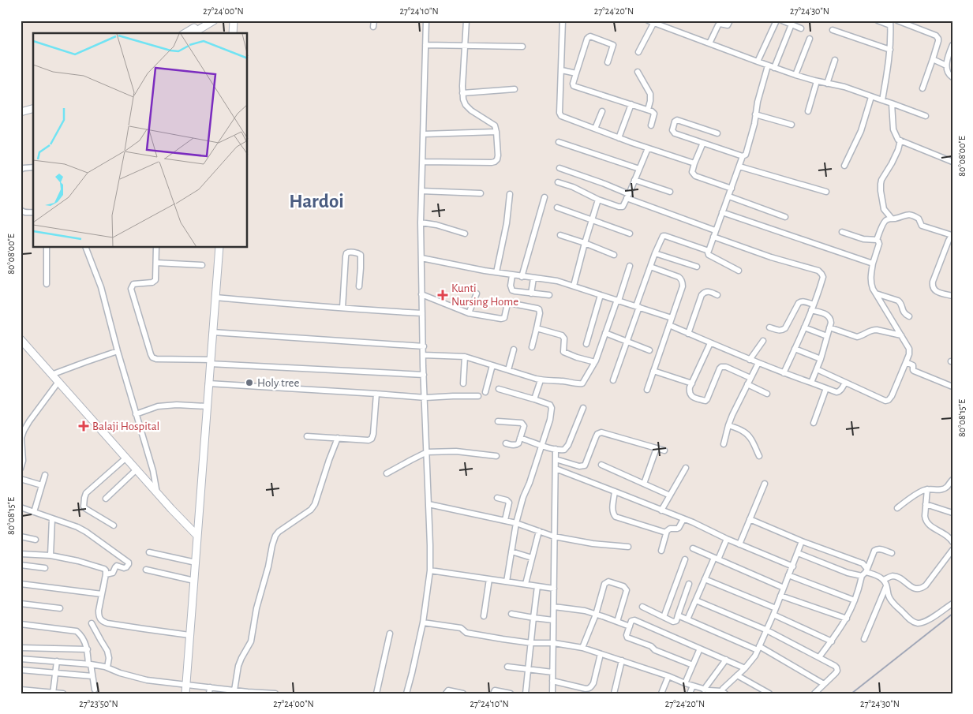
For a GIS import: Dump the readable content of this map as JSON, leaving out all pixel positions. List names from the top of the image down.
{
  "districts": ["Hardoi"],
  "places": {
    "health": ["Kunti Nursing Home", "Balaji Hospital"],
    "other": ["Holy tree"]
  },
  "coordinates": [
    "27°24'00\"N",
    "27°24'10\"N",
    "27°24'20\"N",
    "27°24'30\"N",
    "80°08'00\"E",
    "80°08'15\"E",
    "27°23'50\"N"
  ]
}
